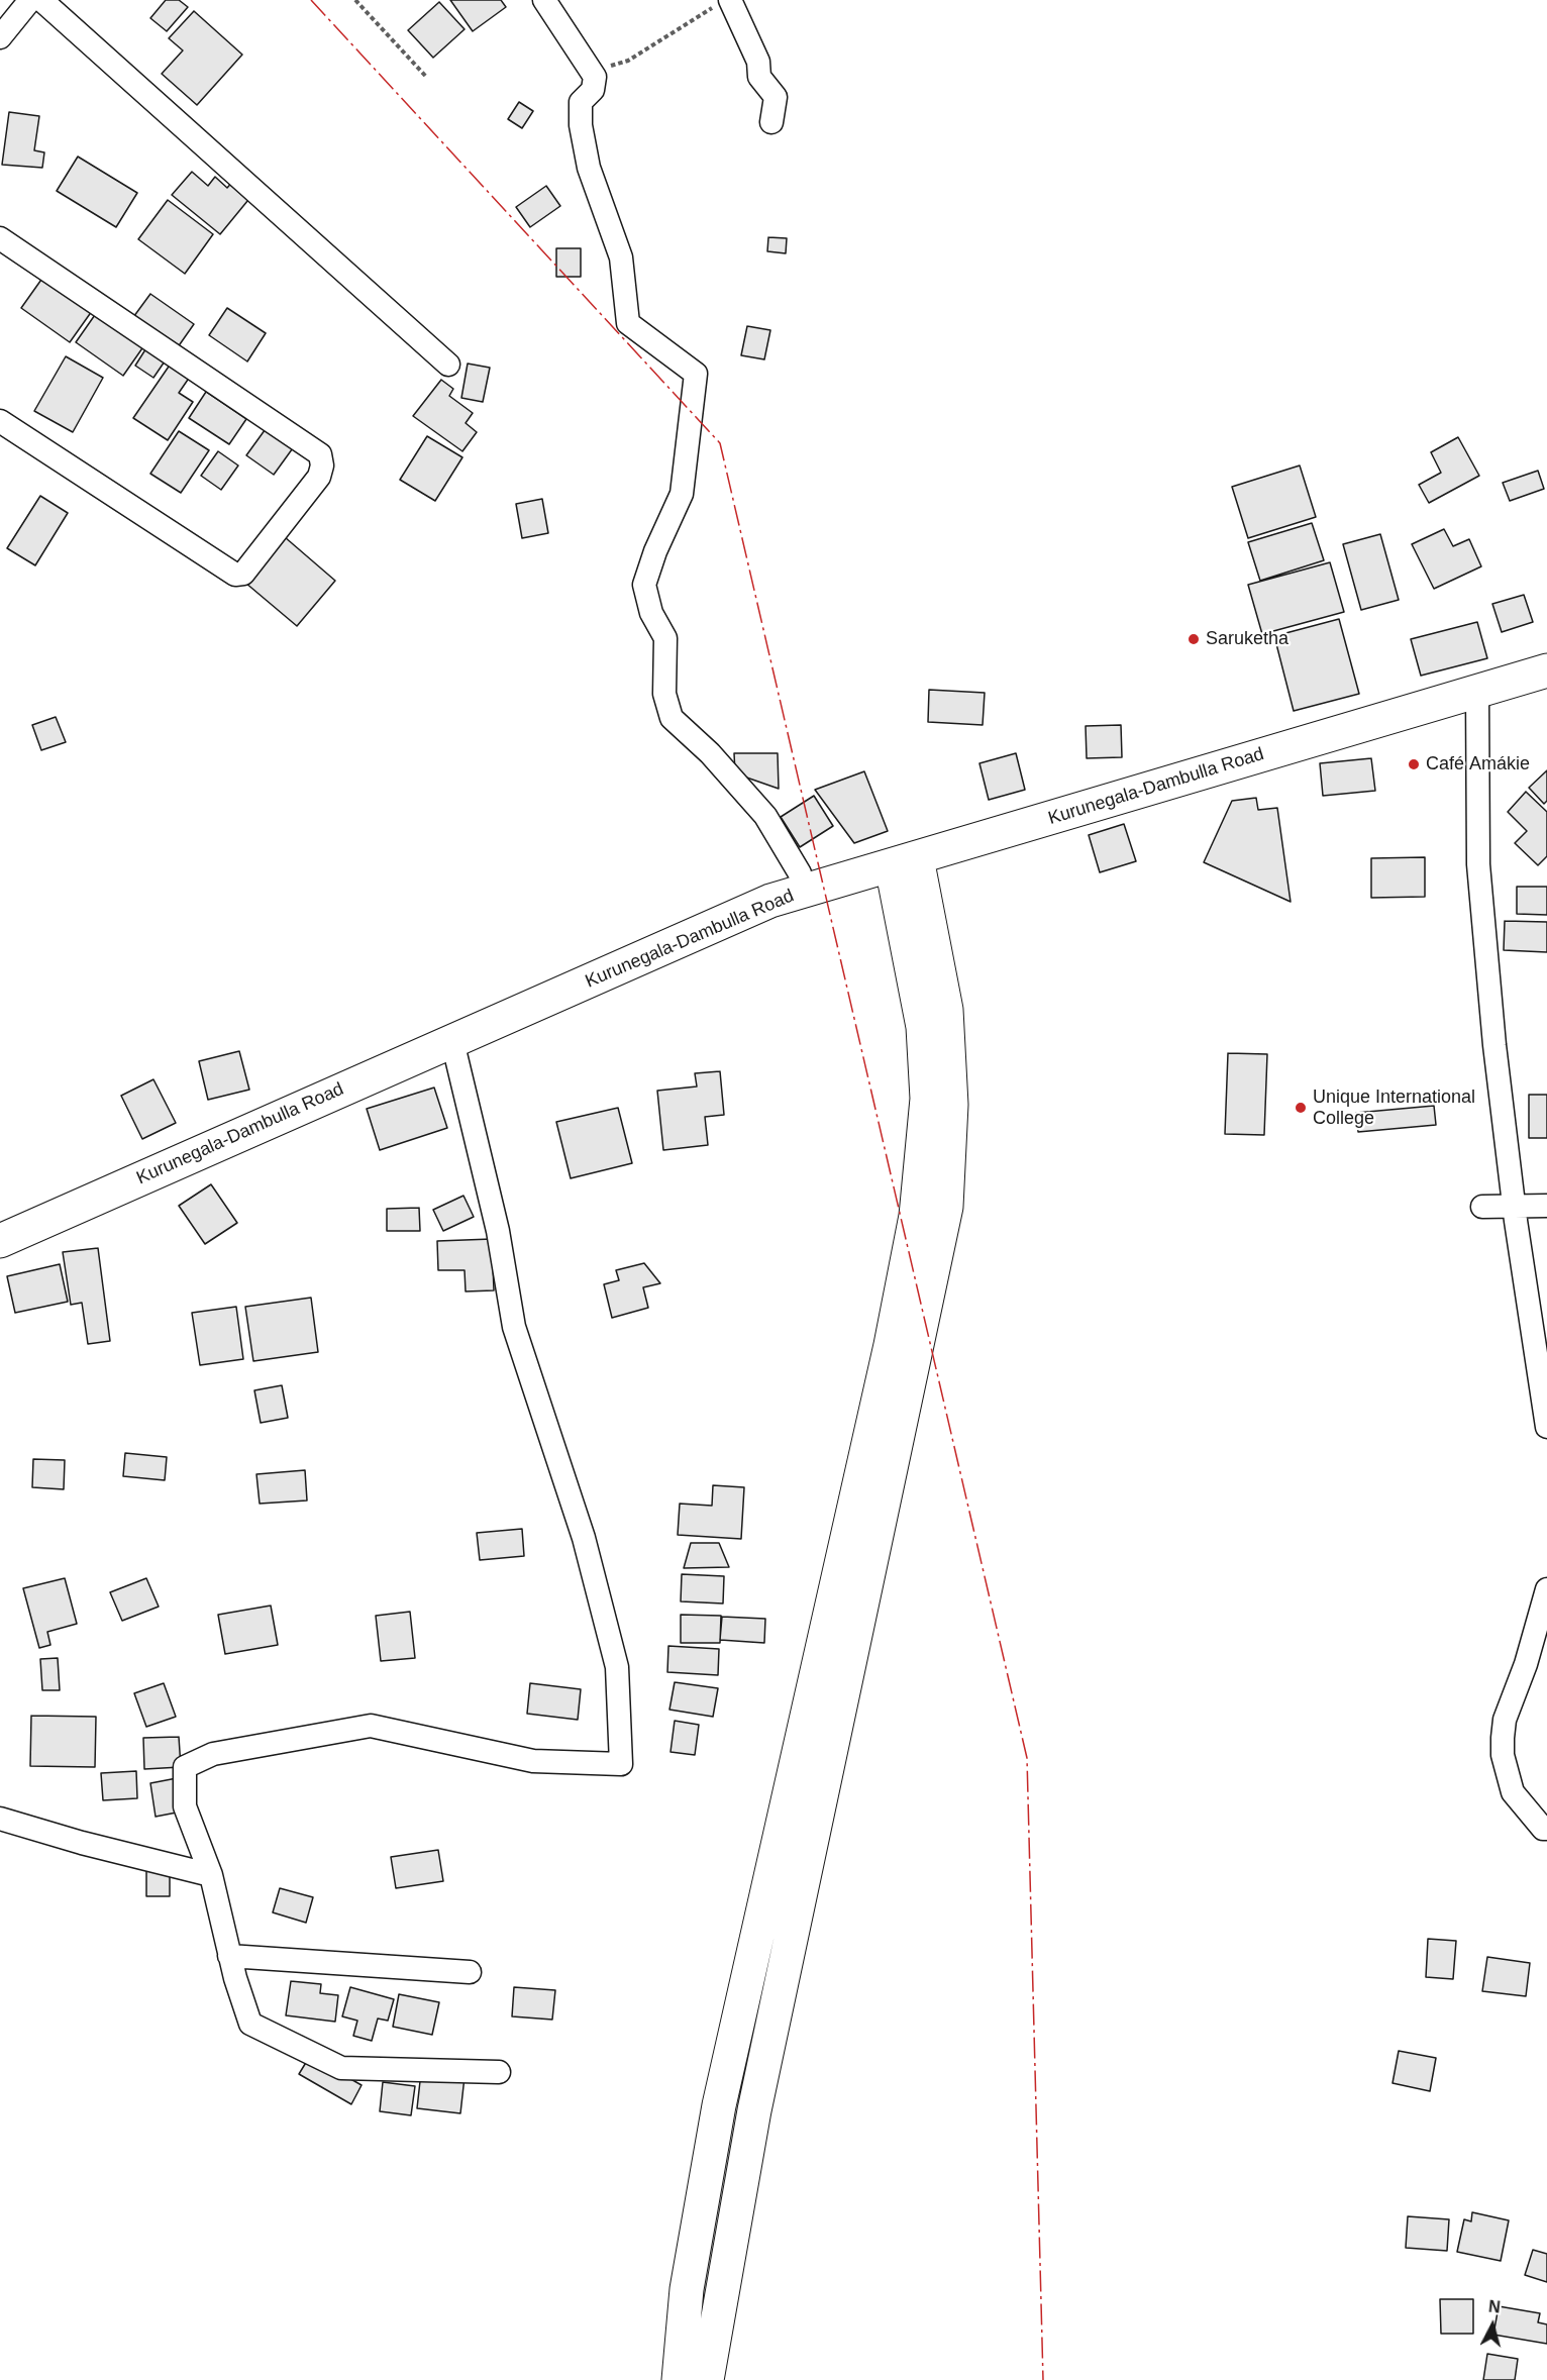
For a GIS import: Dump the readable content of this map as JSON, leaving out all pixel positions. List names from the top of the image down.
{
  "streets": {
    "highway": ["Kurunegala-Dambulla Road"]
  },
  "places": ["Saruketha", "Café Amákie", "Unique International College"],
  "north": "top"
}
